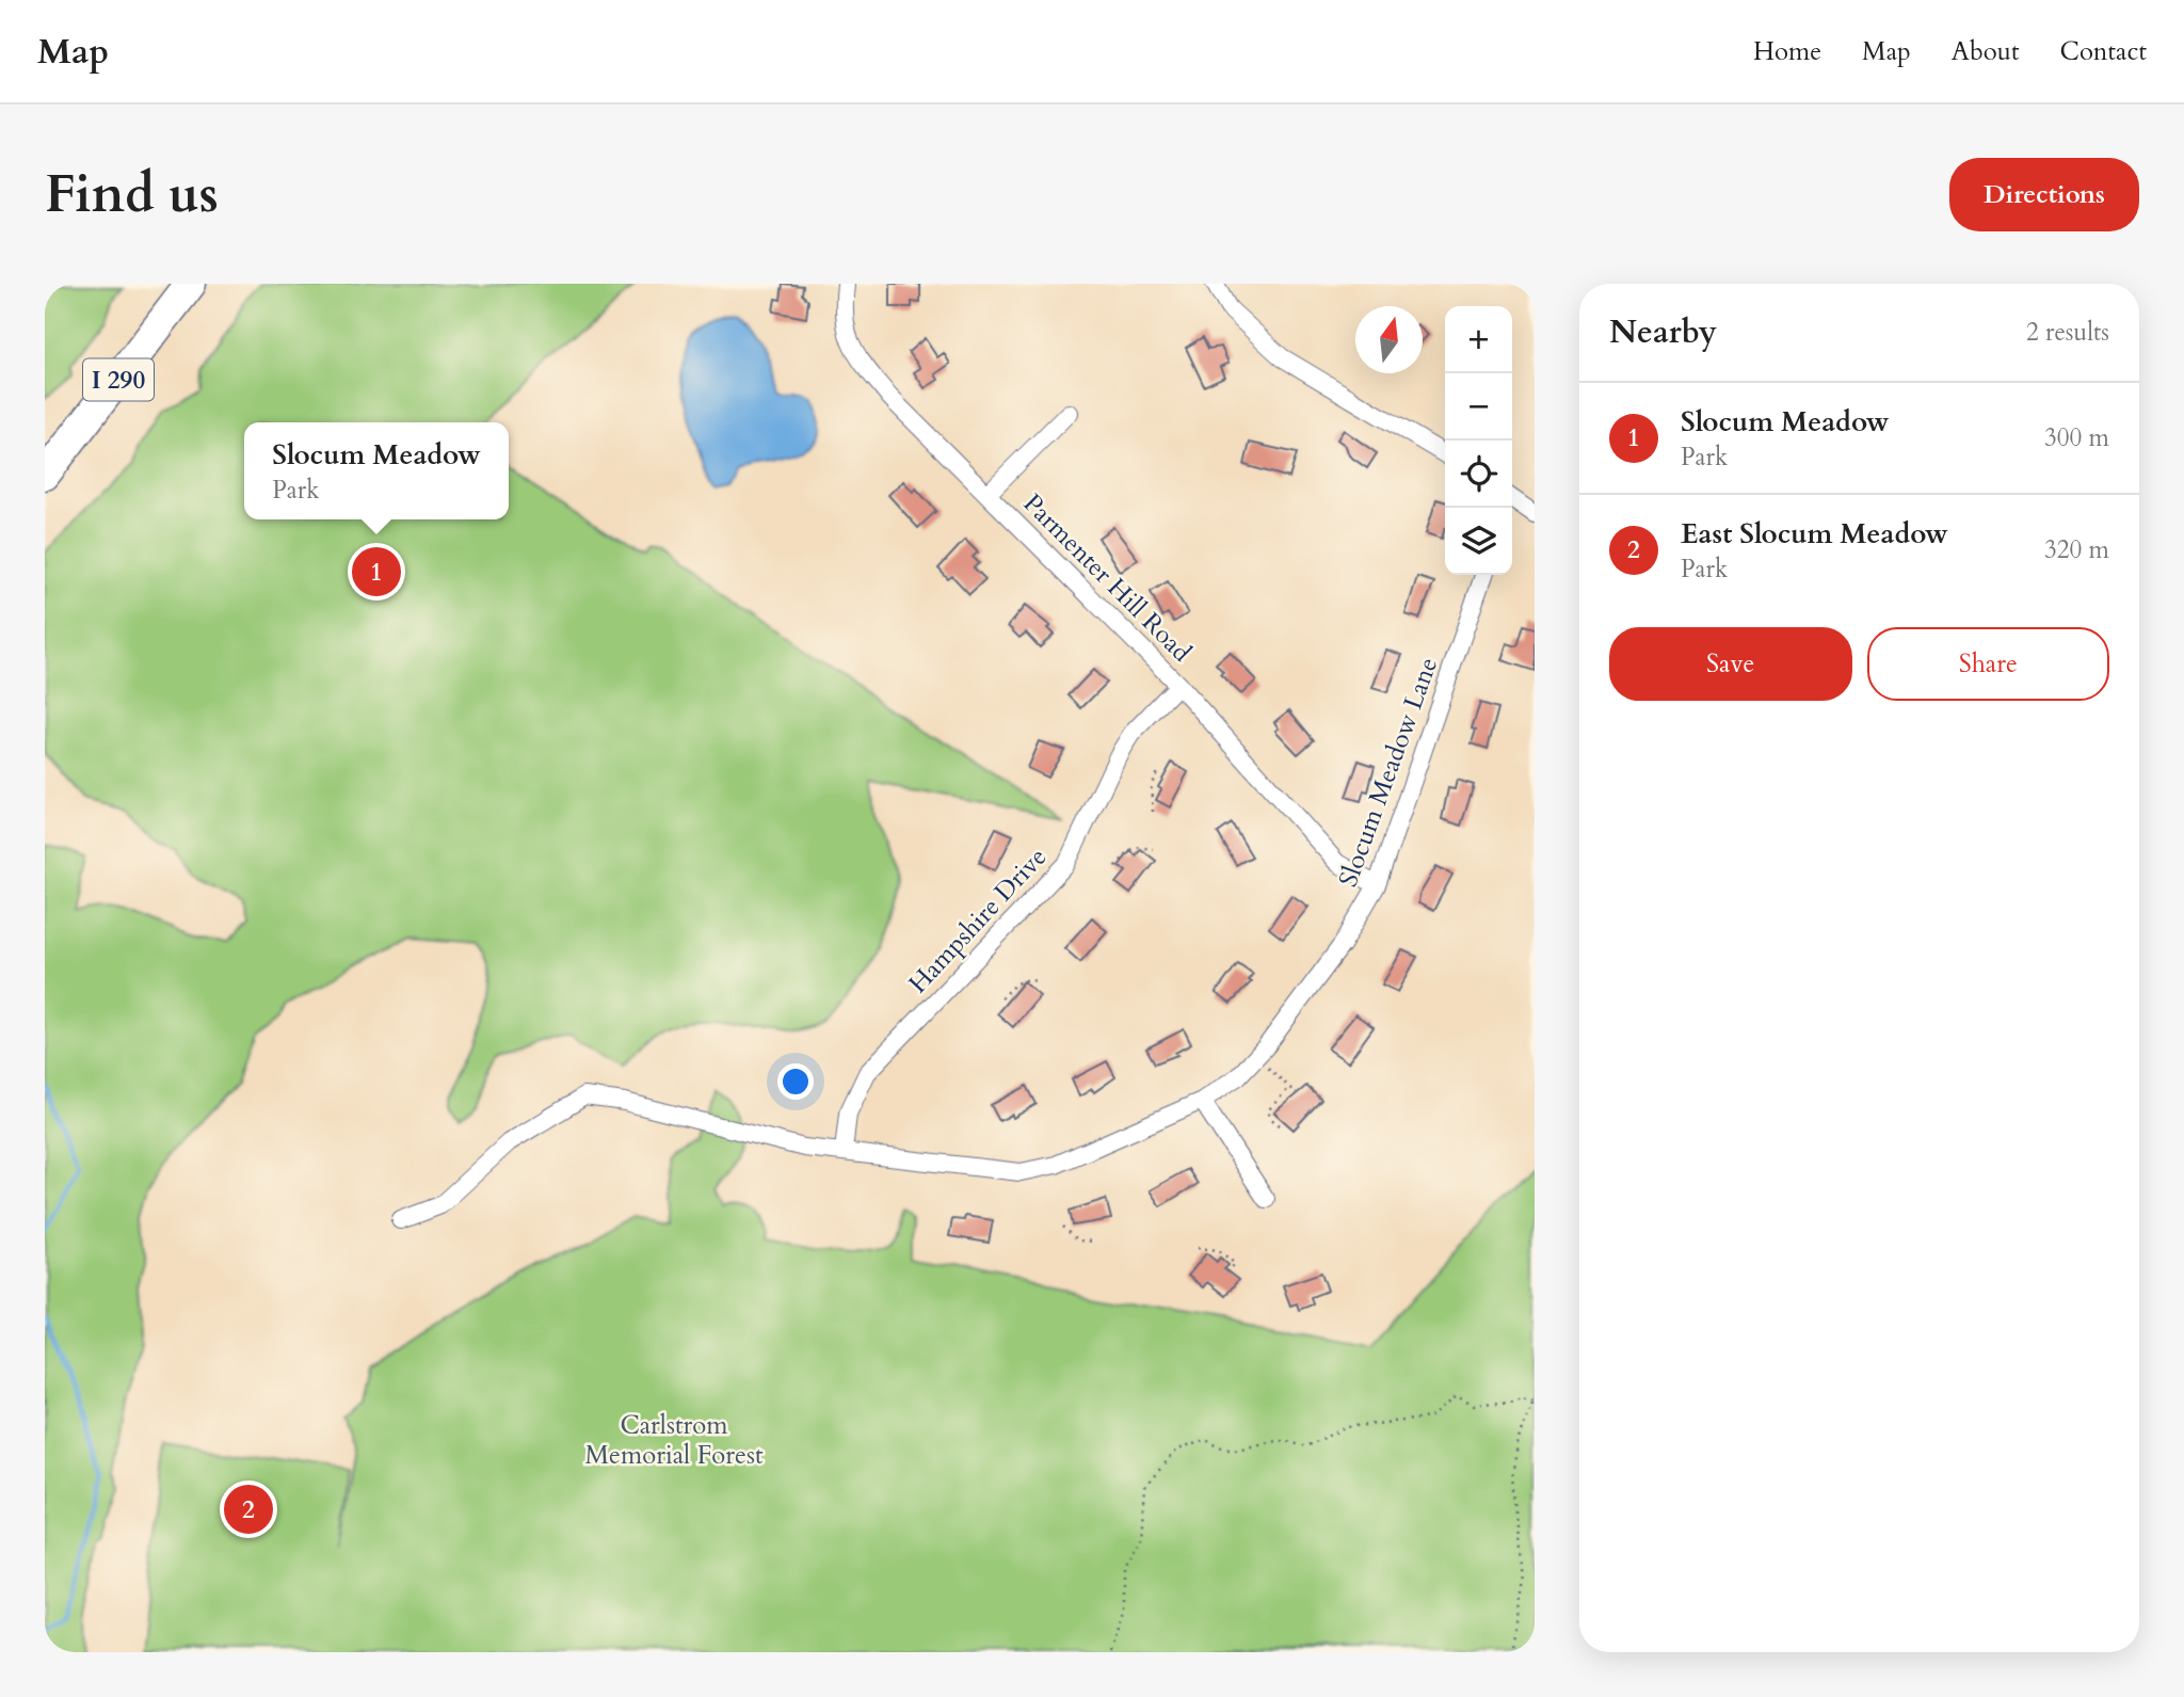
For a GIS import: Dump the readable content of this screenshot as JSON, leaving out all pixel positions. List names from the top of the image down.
{
  "streets": {
    "highway": ["I 290"],
    "street": ["Parmenter Hill Road", "Slocum Meadow Lane", "Hampshire Drive"]
  },
  "crossings": [
    ["Parmenter Hill Road", "Slocum Meadow Lane"],
    ["Parmenter Hill Road", "Hampshire Drive"],
    ["Slocum Meadow Lane", "Hampshire Drive"]
  ],
  "parks": ["Carlstrom Memorial Forest"],
  "north": "top",
  "page": {
    "header": "Map",
    "nav": [
      "Home",
      "Map",
      "About",
      "Contact"
    ],
    "buttons": [
      "Directions",
      ["Save", "Share"]
    ],
    "title": "Find us",
    "heading": ["Nearby", "2 results"],
    "map_buttons": ["+", "−"],
    "list": [
      {
        "mark": "1",
        "name": "Slocum Meadow",
        "note": "Park",
        "value": "300 m"
      },
      {
        "mark": "2",
        "name": "East Slocum Meadow",
        "note": "Park",
        "value": "320 m"
      }
    ],
    "popup": ["Slocum Meadow", "Park"],
    "pins": ["1", "2"]
  }
}
